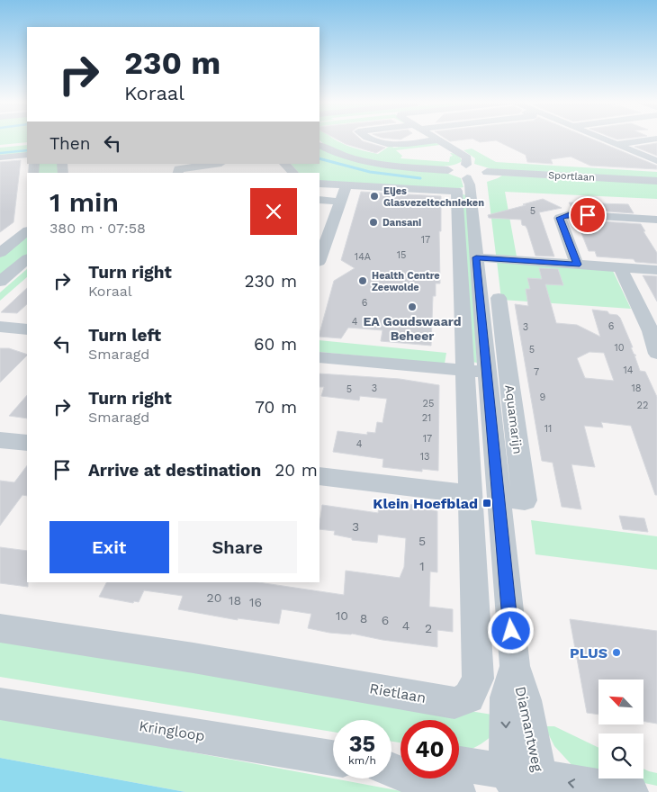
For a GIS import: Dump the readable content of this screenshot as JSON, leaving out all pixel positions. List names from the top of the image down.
{
  "streets": {
    "street": [
      "Sportlaan",
      "Aquamarijn",
      "Rietlaan",
      "Diamantweg",
      "Kringloop"
    ]
  },
  "crossings": [
    ["Sportlaan", "Diamantweg"],
    ["Aquamarijn", "Diamantweg"],
    ["Rietlaan", "Diamantweg"]
  ],
  "places": {
    "other": [
      "Eljes Glasvezeltechnieken",
      "Dansani",
      "Health Centre Zeewolde",
      "EA Goudswaard Beheer",
      "PLUS"
    ],
    "transit": ["Klein Hoefblad"]
  },
  "house_numbers": [
    "5",
    "17",
    "15",
    "14A",
    "6",
    "4",
    "6",
    "3",
    "10",
    "5",
    "14",
    "7",
    "3",
    "18",
    "5",
    "9",
    "25",
    "22",
    "21",
    "11",
    "17",
    "4",
    "13",
    "3",
    "5",
    "1",
    "20",
    "18",
    "16",
    "10",
    "8",
    "6",
    "4",
    "2"
  ],
  "north": "top left",
  "page": {
    "turn": ["230 m", "Koraal"],
    "then": "Then",
    "heading": ["1 min", "380 m · 07:58"],
    "list": [
      {
        "name": "Turn right",
        "note": "Koraal",
        "value": "230 m"
      },
      {
        "name": "Turn left",
        "note": "Smaragd",
        "value": "60 m"
      },
      {
        "name": "Turn right",
        "note": "Smaragd",
        "value": "70 m"
      },
      {
        "name": "Arrive at destination",
        "value": "20 m"
      }
    ],
    "buttons": ["Exit", "Share"],
    "speed": "35 km/h",
    "limit": "40"
  }
}
